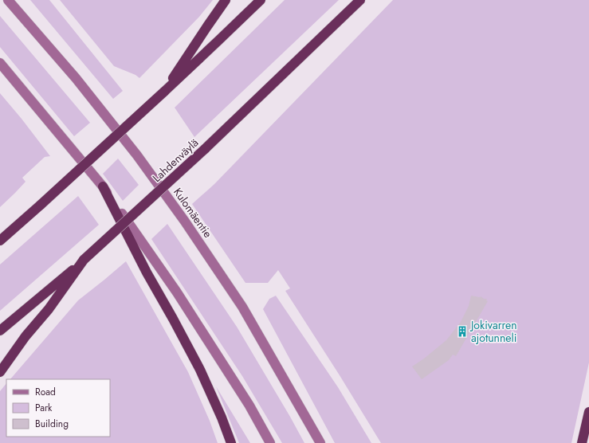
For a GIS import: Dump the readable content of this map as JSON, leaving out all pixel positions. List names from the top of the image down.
{
  "streets": {
    "highway": ["Lahdenväylä"],
    "main road": ["Kulomäentie"]
  },
  "places": {
    "building": ["Jokivarren ajotunneli"]
  },
  "legend": ["Road", "Park", "Building"]
}
